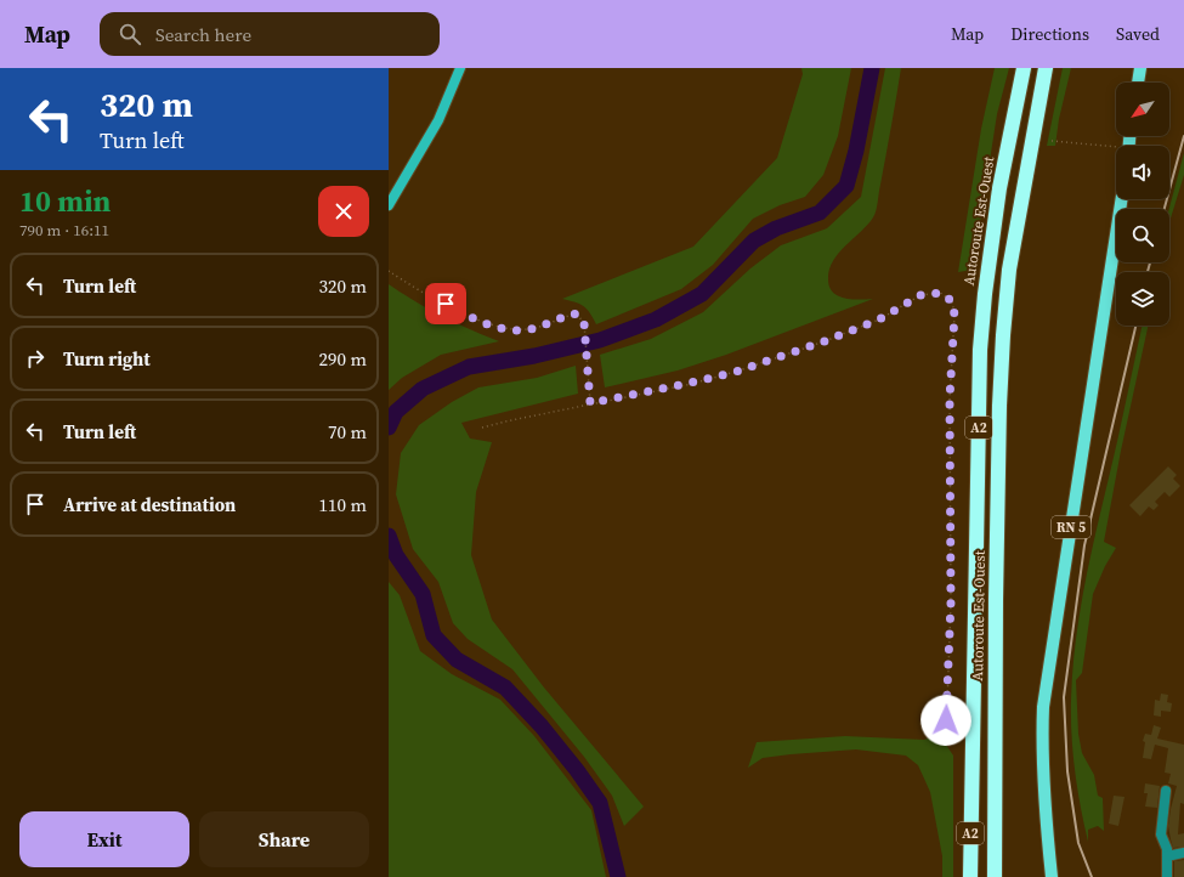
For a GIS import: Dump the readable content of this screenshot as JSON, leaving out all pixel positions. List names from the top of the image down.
{
  "streets": {
    "highway": ["Autoroute Est-Ouest", "A2"],
    "main road": ["RN 5"]
  },
  "north": "bottom left",
  "page": {
    "header": "Map",
    "search": "Search here",
    "nav": ["Map", "Directions", "Saved"],
    "turn": ["320 m", "Turn left"],
    "heading": ["10 min", "790 m · 16:11"],
    "list": [
      {
        "name": "Turn left",
        "value": "320 m"
      },
      {
        "name": "Turn right",
        "value": "290 m"
      },
      {
        "name": "Turn left",
        "value": "70 m"
      },
      {
        "name": "Arrive at destination",
        "value": "110 m"
      }
    ],
    "buttons": ["Exit", "Share"]
  }
}
